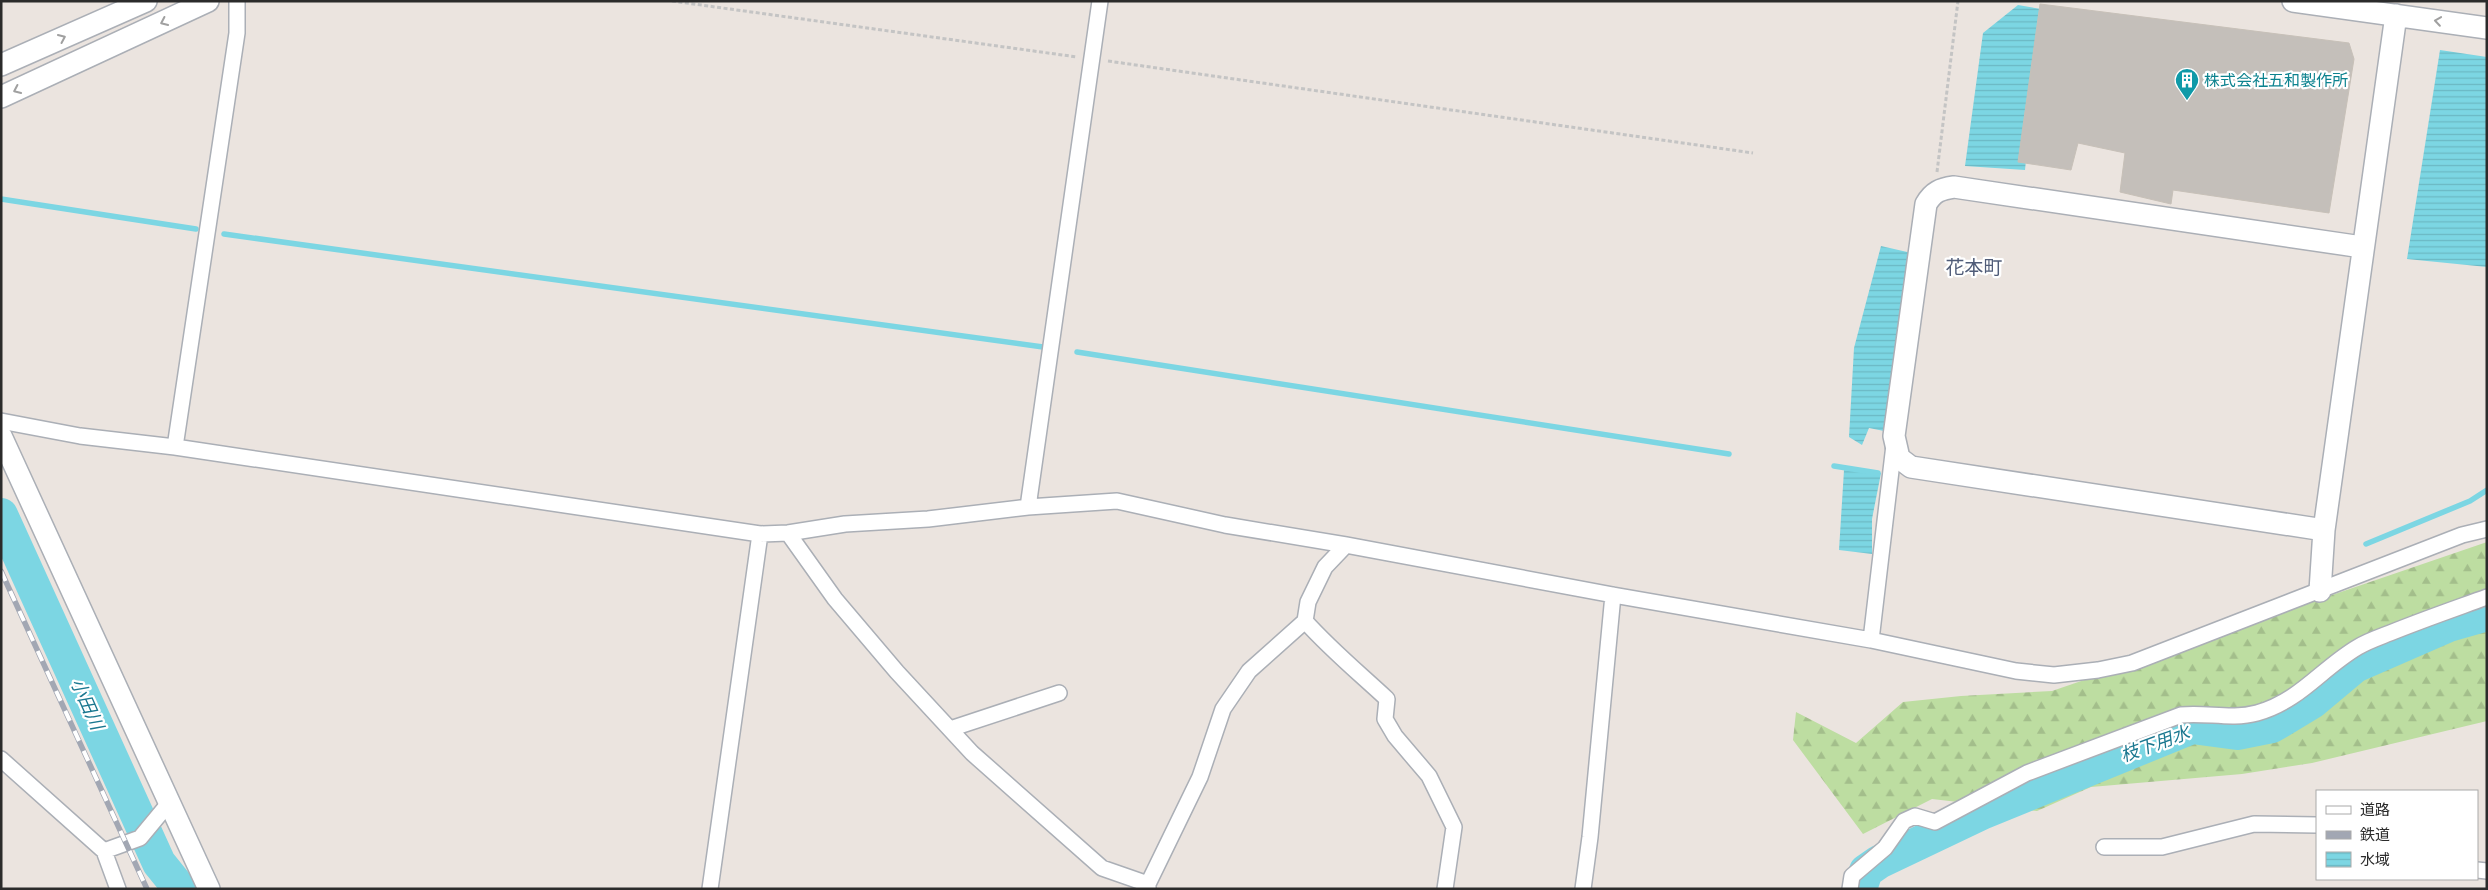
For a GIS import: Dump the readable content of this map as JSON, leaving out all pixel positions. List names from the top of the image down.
{
  "districts": ["花本町"],
  "water": ["小田川", "枝下用水"],
  "places": {
    "building": ["株式会社五和製作所"]
  },
  "legend": ["道路", "鉄道", "水域"]
}
